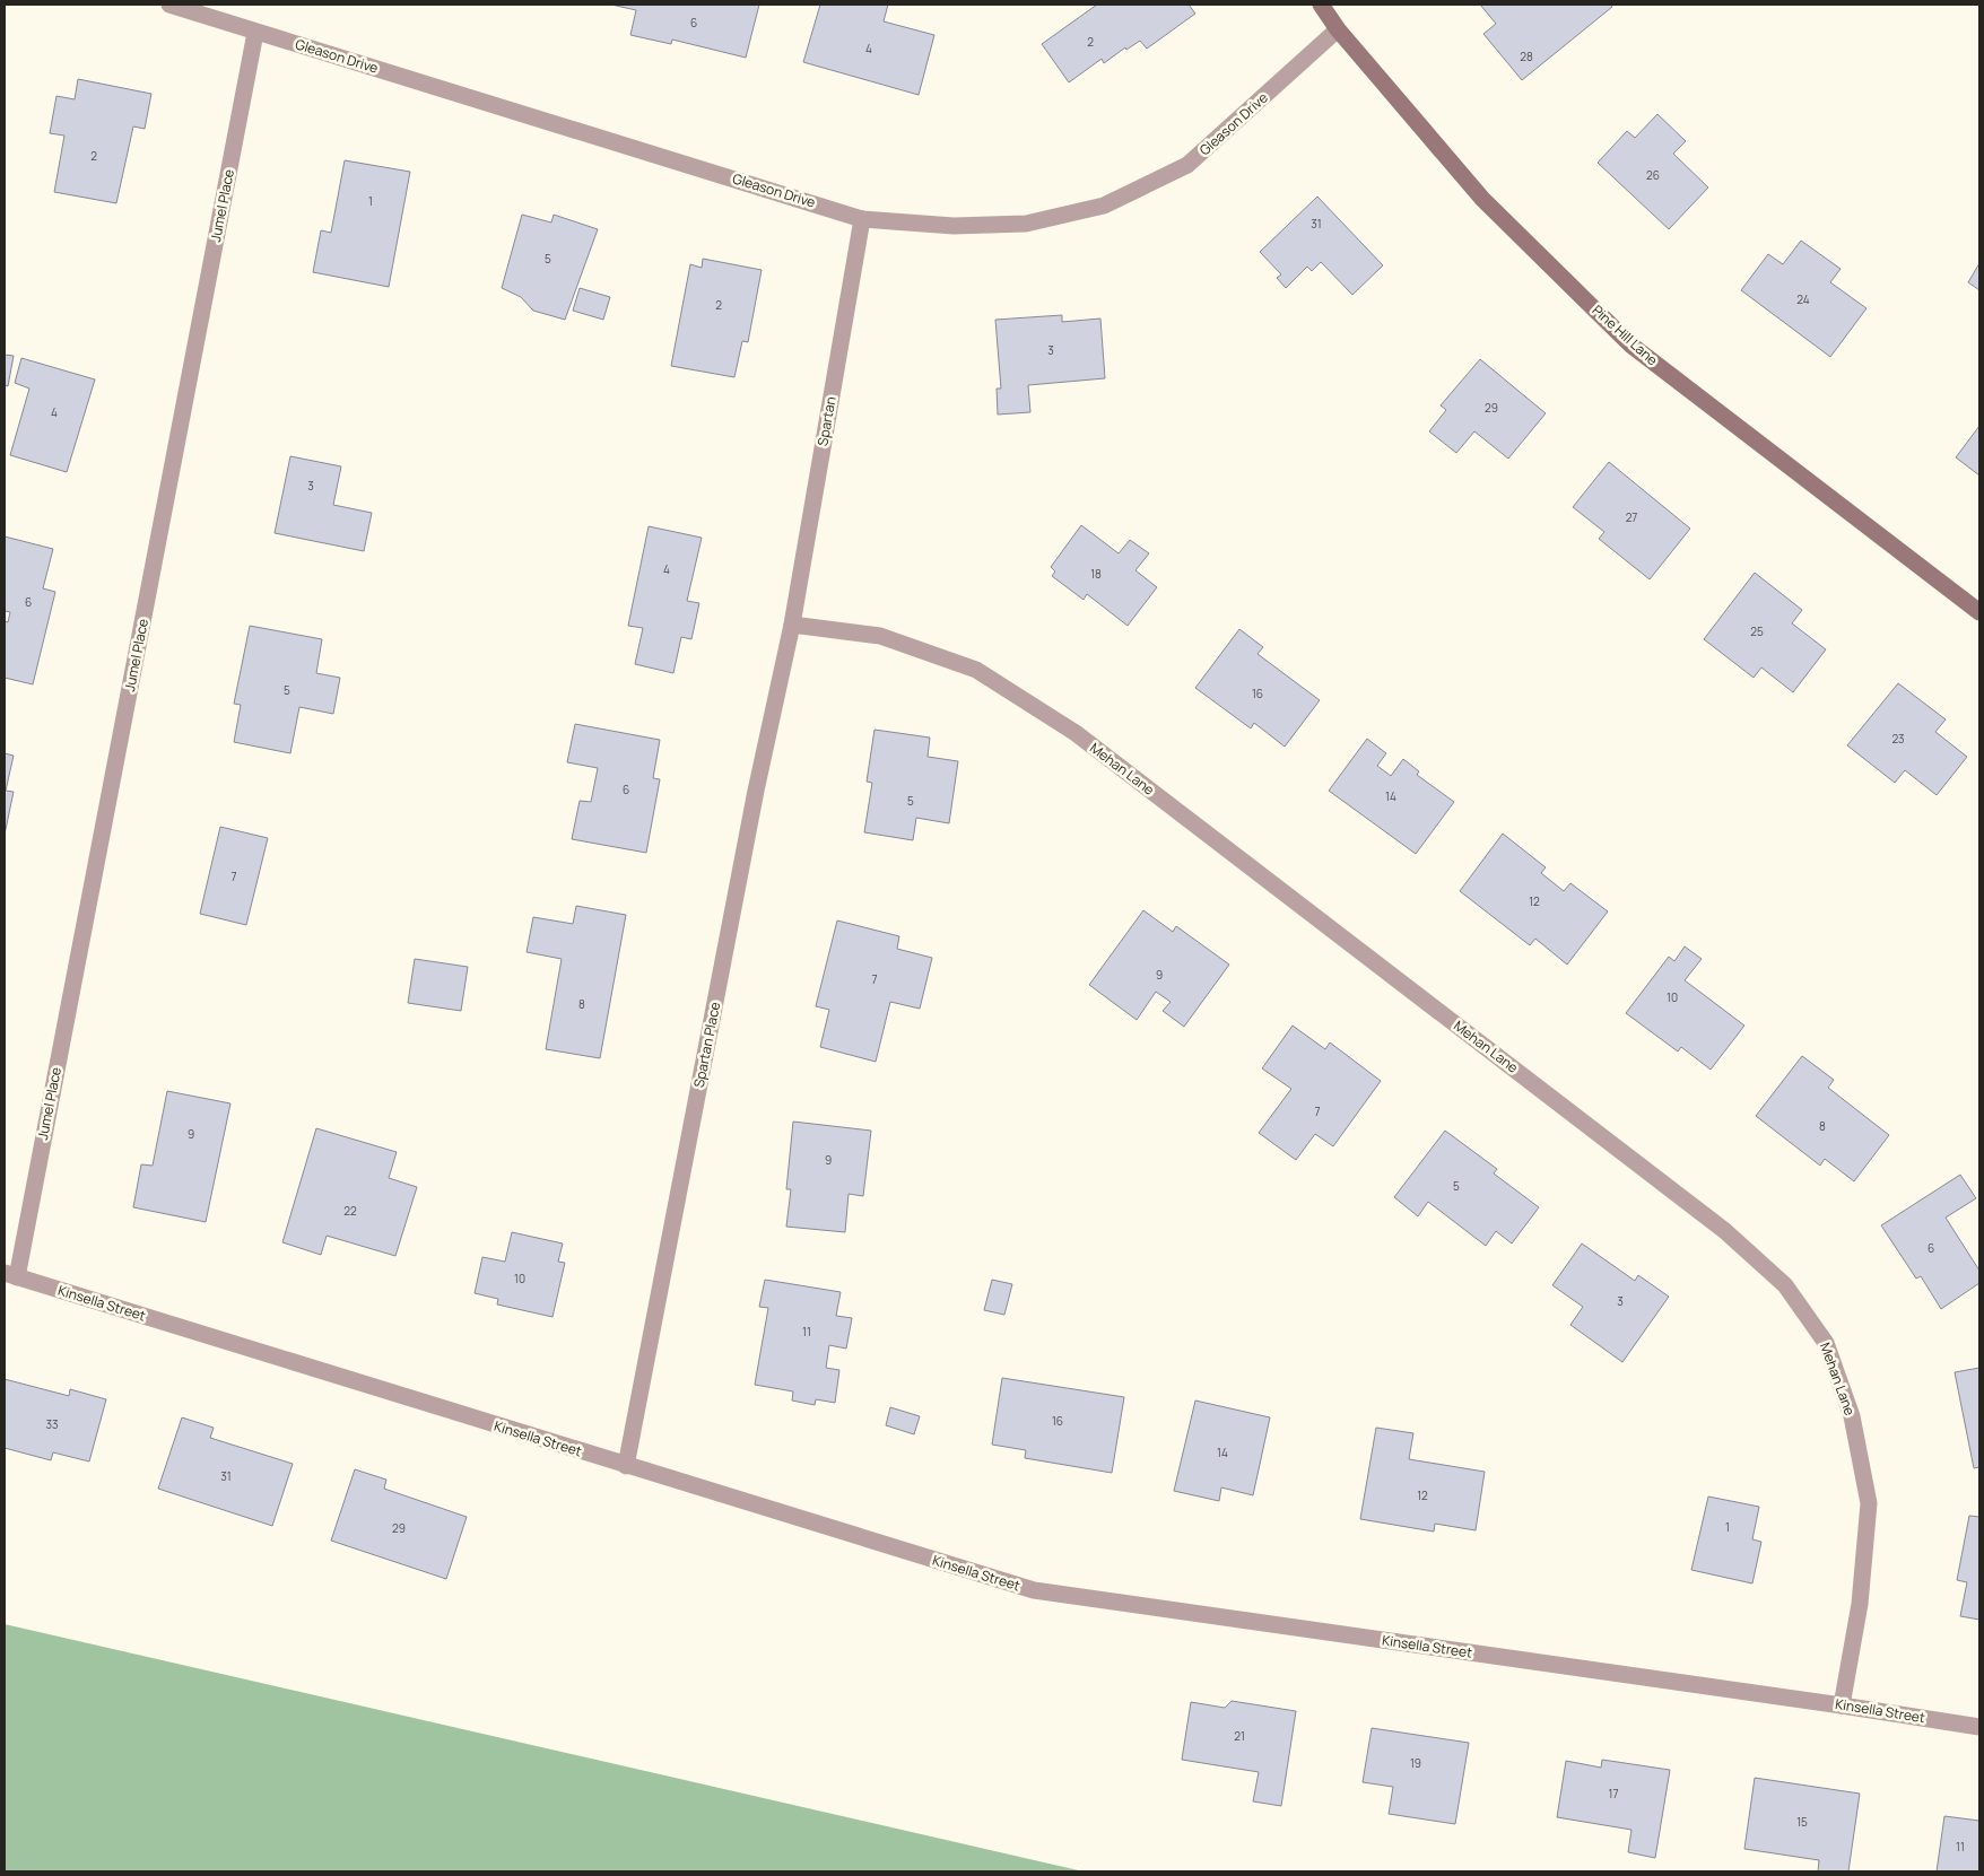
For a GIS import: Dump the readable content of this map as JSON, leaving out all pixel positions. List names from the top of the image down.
{
  "streets": {
    "street": [
      "Gleason Drive",
      "Jumel Place",
      "Pine Hill Lane",
      "Spartan",
      "Mehan Lane",
      "Spartan Place",
      "Kinsella Street"
    ]
  },
  "crossings": [
    ["Gleason Drive", "Jumel Place"],
    ["Gleason Drive", "Pine Hill Lane"],
    ["Gleason Drive", "Spartan"],
    ["Jumel Place", "Kinsella Street"],
    ["Spartan", "Mehan Lane"],
    ["Spartan", "Spartan Place"],
    ["Mehan Lane", "Spartan Place"],
    ["Mehan Lane", "Kinsella Street"],
    ["Spartan Place", "Kinsella Street"]
  ],
  "house_numbers": [
    "6",
    "2",
    "4",
    "28",
    "2",
    "26",
    "1",
    "31",
    "5",
    "24",
    "2",
    "3",
    "29",
    "4",
    "3",
    "27",
    "4",
    "18",
    "6",
    "25",
    "5",
    "16",
    "23",
    "6",
    "14",
    "5",
    "7",
    "12",
    "9",
    "7",
    "10",
    "8",
    "7",
    "8",
    "9",
    "9",
    "5",
    "22",
    "6",
    "10",
    "3",
    "11",
    "16",
    "33",
    "14",
    "31",
    "12",
    "1",
    "29",
    "21",
    "19",
    "17",
    "15",
    "11"
  ]
}
